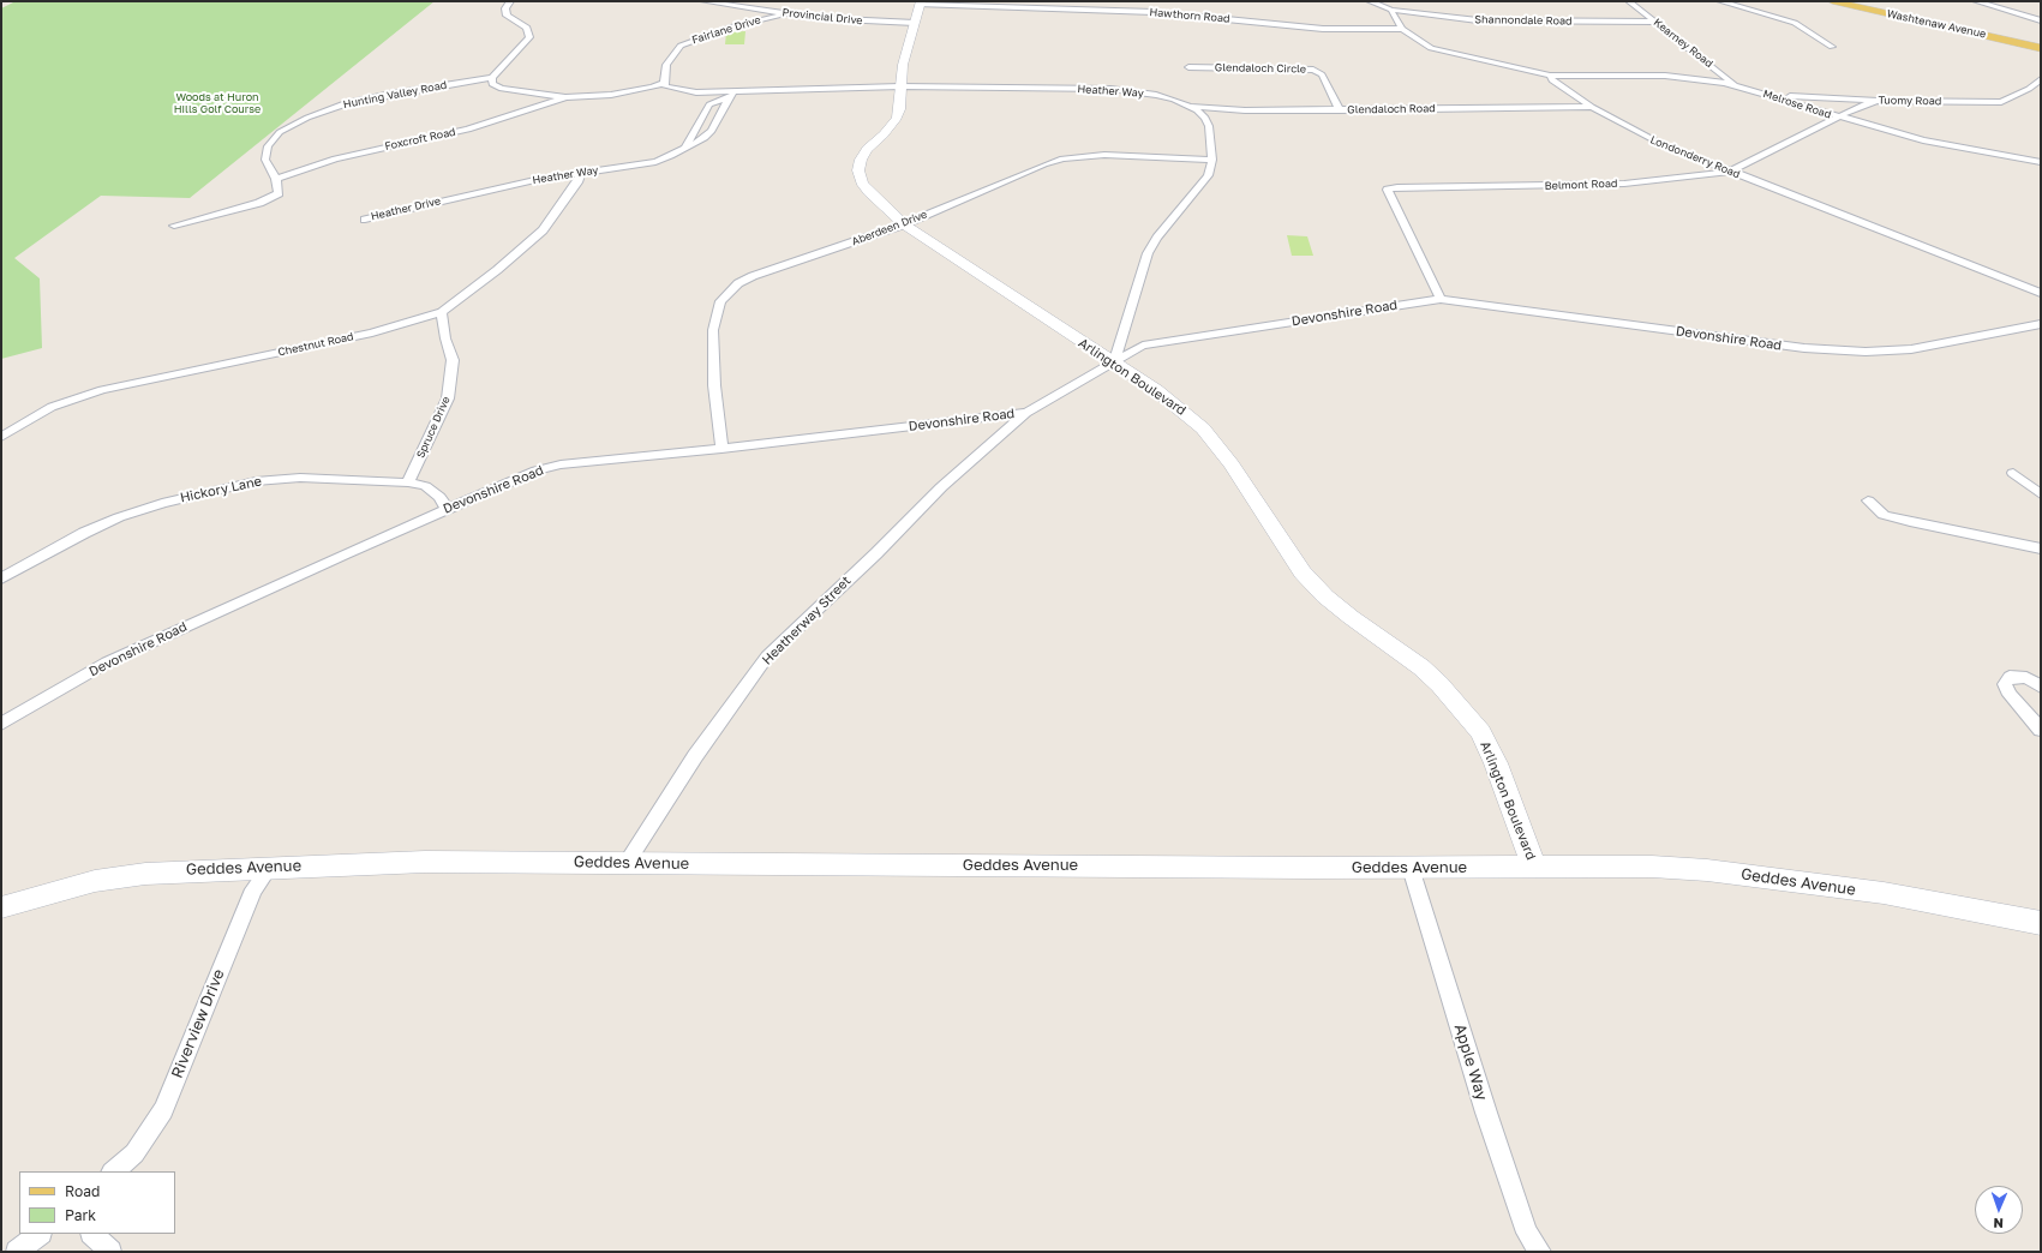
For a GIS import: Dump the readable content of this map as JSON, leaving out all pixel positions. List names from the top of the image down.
{
  "streets": {
    "main road": ["Washtenaw Avenue"],
    "street": [
      "Hawthorn Road",
      "Provincial Drive",
      "Shannondale Road",
      "Fairlane Drive",
      "Kearney Road",
      "Glendaloch Circle",
      "Heather Way",
      "Hunting Valley Road",
      "Tuomy Road",
      "Melrose Road",
      "Glendaloch Road",
      "Foxcroft Road",
      "Londonderry Road",
      "Belmont Road",
      "Heather Drive",
      "Aberdeen Drive",
      "Devonshire Road",
      "Chestnut Road",
      "Arlington Boulevard",
      "Spruce Drive",
      "Hickory Lane",
      "Heatherway Street",
      "Geddes Avenue",
      "Riverview Drive",
      "Apple Way"
    ]
  },
  "crossings": [
    ["Hawthorn Road", "Londonderry Road"],
    ["Hawthorn Road", "Arlington Boulevard"],
    ["Provincial Drive", "Fairlane Drive"],
    ["Provincial Drive", "Arlington Boulevard"],
    ["Shannondale Road", "Kearney Road"],
    ["Shannondale Road", "Londonderry Road"],
    ["Fairlane Drive", "Heather Way"],
    ["Kearney Road", "Melrose Road"],
    ["Glendaloch Circle", "Glendaloch Road"],
    ["Heather Way", "Glendaloch Road"],
    ["Heather Way", "Heather Drive"],
    ["Heather Way", "Aberdeen Drive"],
    ["Heather Way", "Chestnut Road"],
    ["Heather Way", "Arlington Boulevard"],
    ["Hunting Valley Road", "Foxcroft Road"],
    ["Tuomy Road", "Melrose Road"],
    ["Tuomy Road", "Belmont Road"],
    ["Melrose Road", "Londonderry Road"],
    ["Melrose Road", "Belmont Road"],
    ["Glendaloch Road", "Londonderry Road"],
    ["Londonderry Road", "Belmont Road"],
    ["Belmont Road", "Devonshire Road"],
    ["Aberdeen Drive", "Devonshire Road"],
    ["Aberdeen Drive", "Arlington Boulevard"],
    ["Devonshire Road", "Arlington Boulevard"],
    ["Devonshire Road", "Hickory Lane"],
    ["Devonshire Road", "Heatherway Street"],
    ["Chestnut Road", "Spruce Drive"],
    ["Arlington Boulevard", "Geddes Avenue"],
    ["Spruce Drive", "Hickory Lane"],
    ["Heatherway Street", "Geddes Avenue"],
    ["Geddes Avenue", "Riverview Drive"],
    ["Geddes Avenue", "Apple Way"]
  ],
  "parks": ["Woods at Huron Hills Golf Course"],
  "legend": ["Road", "Park"],
  "north": "bottom"
}
